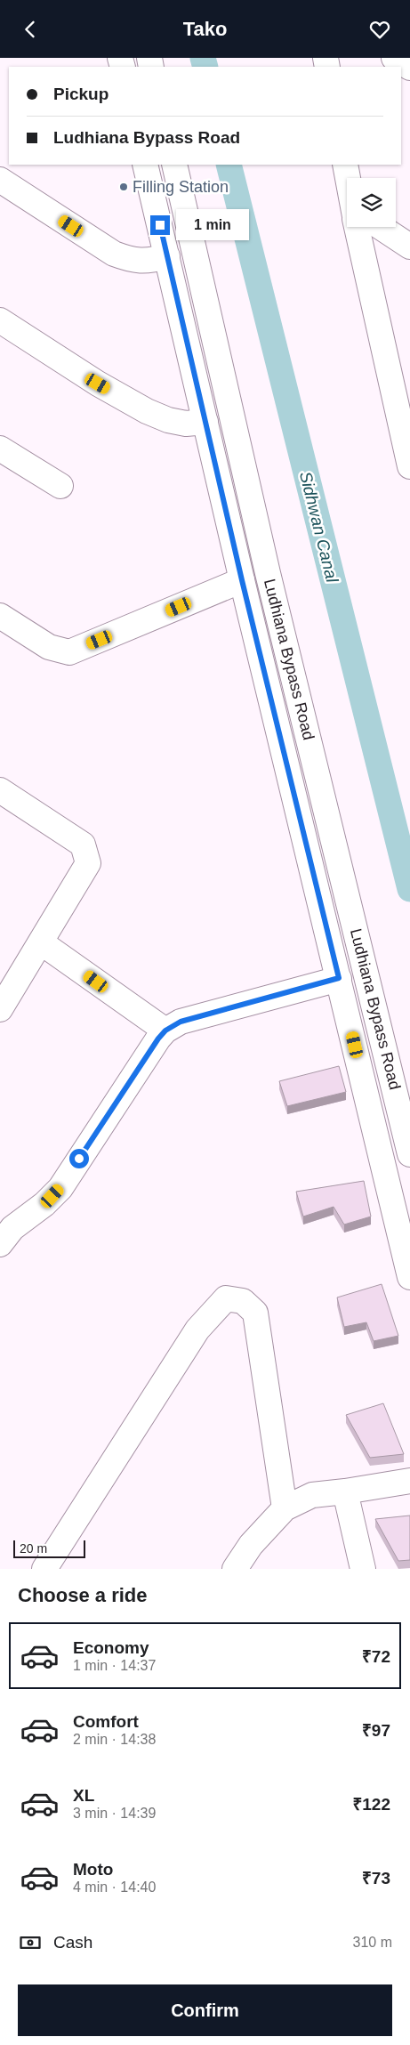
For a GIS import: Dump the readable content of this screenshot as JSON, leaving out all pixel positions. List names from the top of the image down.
{
  "streets": {
    "main road": ["Ludhiana Bypass Road"]
  },
  "water": ["Sidhwan Canal"],
  "places": ["Filling Station"],
  "scale_bar": "20 m",
  "page": {
    "header": "Tako",
    "banner": ["Pickup", "Ludhiana Bypass Road"],
    "bubble": "1 min",
    "scale": "20 m",
    "heading": "Choose a ride",
    "list": [
      {
        "name": "Economy",
        "note": "1 min · 14:37",
        "value": "₹72"
      },
      {
        "name": "Comfort",
        "note": "2 min · 14:38",
        "value": "₹97"
      },
      {
        "name": "XL",
        "note": "3 min · 14:39",
        "value": "₹122"
      },
      {
        "name": "Moto",
        "note": "4 min · 14:40",
        "value": "₹73"
      }
    ],
    "pay": ["Cash", "310 m"],
    "buttons": "Confirm"
  }
}
